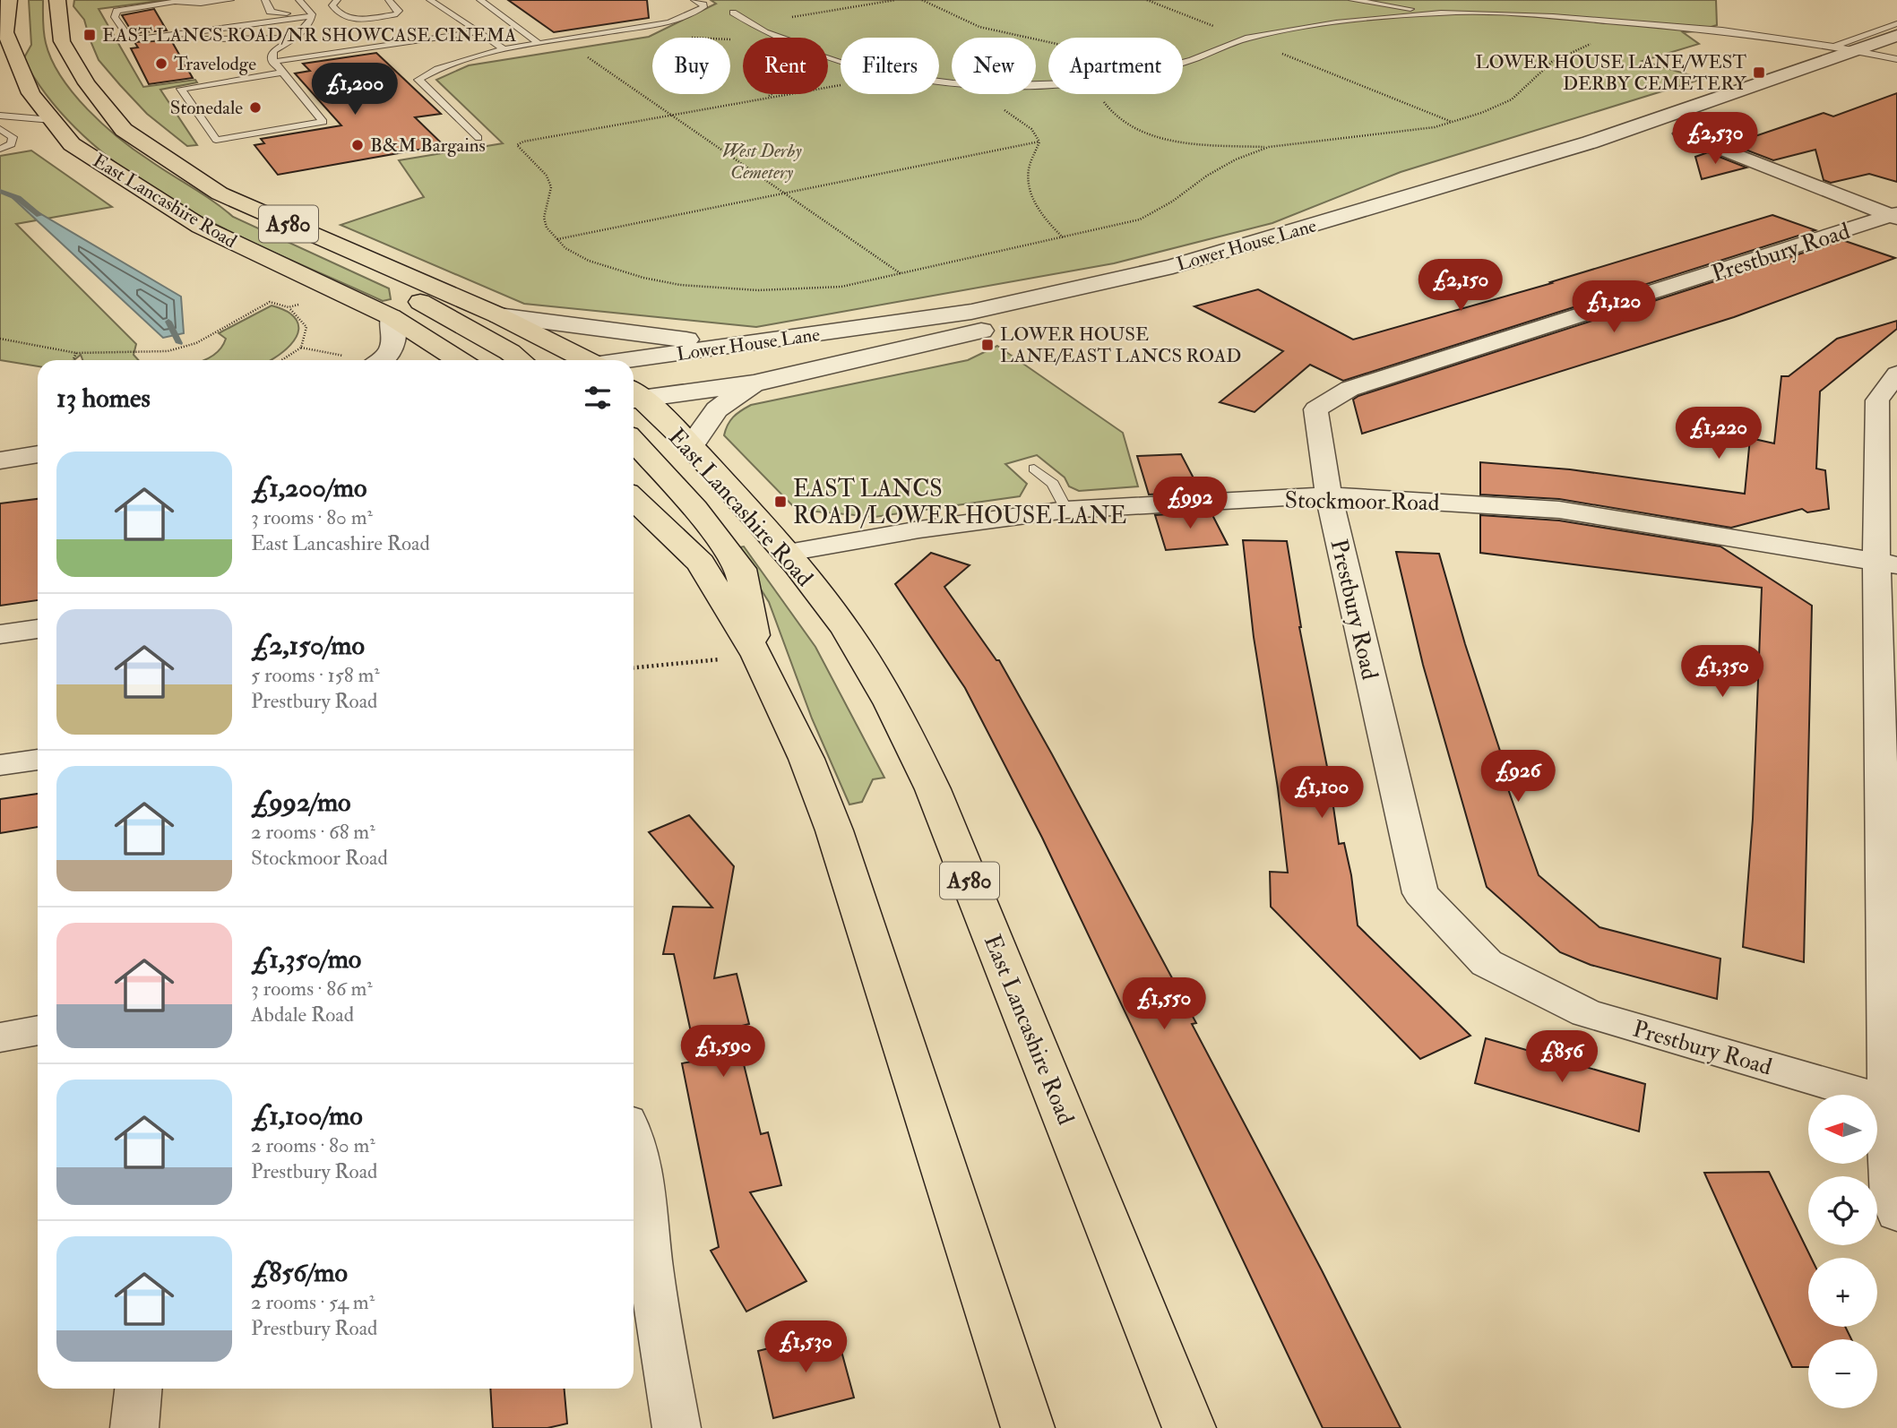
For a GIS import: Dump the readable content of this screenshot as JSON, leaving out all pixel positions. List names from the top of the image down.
{
  "streets": {
    "highway": ["East Lancashire Road", "A580"],
    "street": ["Lower House Lane", "Prestbury Road", "Stockmoor Road"]
  },
  "crossings": [
    ["East Lancashire Road", "Stockmoor Road"],
    ["Prestbury Road", "Stockmoor Road"]
  ],
  "parks": ["West Derby Cemetery"],
  "places": {
    "transit": [
      "EAST LANCS ROAD/NR SHOWCASE CINEMA",
      "LOWER HOUSE LANE/WEST DERBY CEMETERY",
      "LOWER HOUSE LANE/EAST LANCS ROAD",
      "EAST LANCS ROAD/LOWER HOUSE LANE"
    ],
    "other": ["Travelodge", "Stonedale", "B&M Bargains"]
  },
  "north": "left",
  "page": {
    "chip": [
      "Buy",
      "Rent",
      "Filters",
      "New",
      "Apartment"
    ],
    "price": [
      "£1,200",
      "£2,530",
      "£2,150",
      "£1,120",
      "£1,220",
      "£992",
      "£1,350",
      "£926",
      "£1,100",
      "£1,550",
      "£1,590",
      "£856",
      "£1,530"
    ],
    "heading": "13 homes",
    "list": [
      {
        "name": "£1,200/mo",
        "note": "3 rooms · 80 m² · East Lancashire Road"
      },
      {
        "name": "£2,150/mo",
        "note": "5 rooms · 158 m² · Prestbury Road"
      },
      {
        "name": "£992/mo",
        "note": "2 rooms · 68 m² · Stockmoor Road"
      },
      {
        "name": "£1,350/mo",
        "note": "3 rooms · 86 m² · Abdale Road"
      },
      {
        "name": "£1,100/mo",
        "note": "2 rooms · 80 m² · Prestbury Road"
      },
      {
        "name": "£856/mo",
        "note": "2 rooms · 54 m² · Prestbury Road"
      }
    ],
    "map_buttons": ["+", "−"]
  }
}
